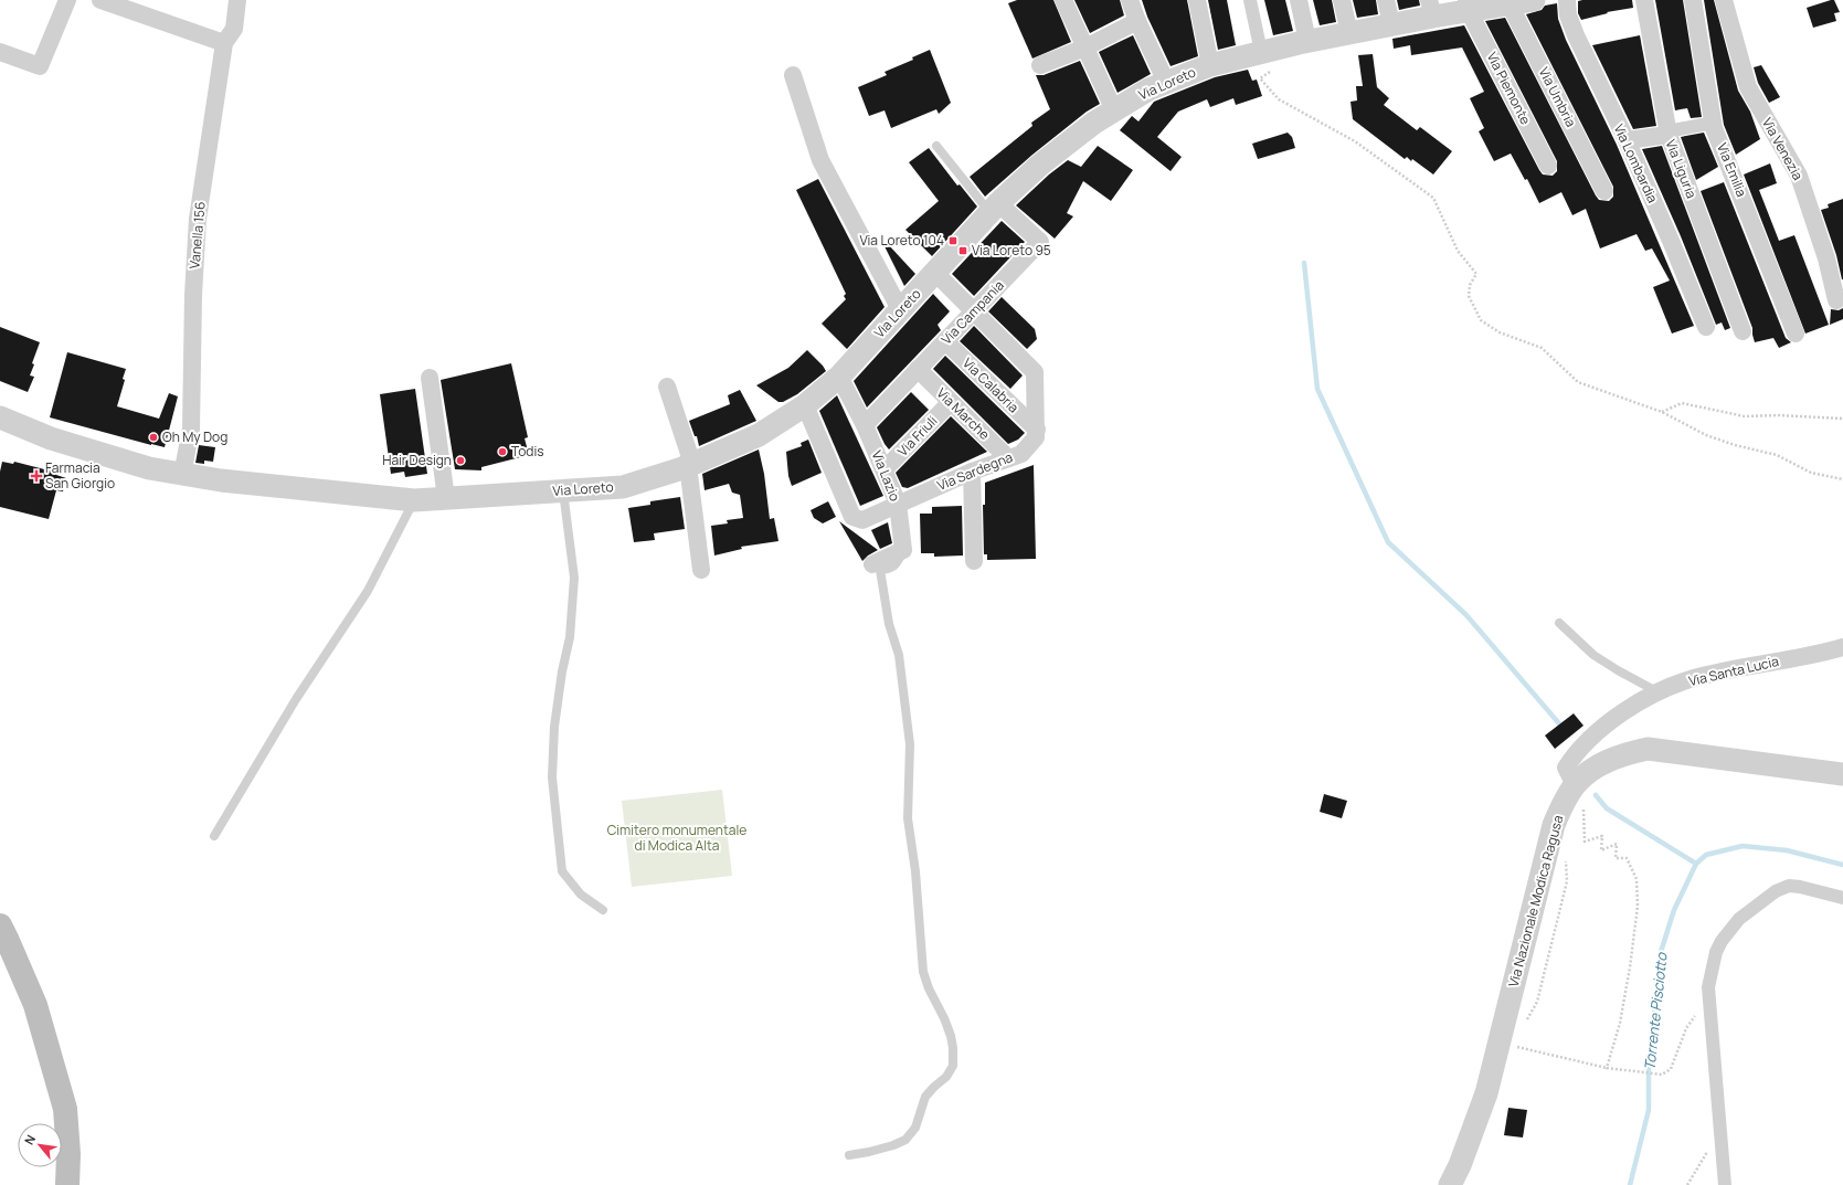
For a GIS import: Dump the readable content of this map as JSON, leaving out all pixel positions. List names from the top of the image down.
{
  "streets": {
    "street": [
      "Via Loreto",
      "Via Piemonte",
      "Via Umbria",
      "Via Venezia",
      "Via Lombardia",
      "Via Liguria",
      "Via Emilia",
      "Vanella 156",
      "Via Campania",
      "Via Calabria",
      "Via Marche",
      "Via Friuli",
      "Via Sardegna",
      "Via Lazio",
      "Via Santa Lucia",
      "Via Nazionale Modica Ragusa"
    ]
  },
  "crossings": [
    ["Via Loreto", "Via Piemonte"],
    ["Via Loreto", "Via Umbria"],
    ["Via Loreto", "Vanella 156"],
    ["Via Loreto", "Via Campania"],
    ["Via Loreto", "Via Sardegna"],
    ["Via Loreto", "Via Lazio"],
    ["Via Campania", "Via Calabria"],
    ["Via Campania", "Via Marche"],
    ["Via Campania", "Via Lazio"],
    ["Via Calabria", "Via Sardegna"],
    ["Via Marche", "Via Friuli"],
    ["Via Marche", "Via Sardegna"],
    ["Via Friuli", "Via Lazio"],
    ["Via Sardegna", "Via Lazio"],
    ["Via Santa Lucia", "Via Nazionale Modica Ragusa"]
  ],
  "water": ["Torrente Pisciotto"],
  "parks": ["Cimitero monumentale di Modica Alta"],
  "places": {
    "transit": ["Via Loreto 104", "Via Loreto 95"],
    "other": ["Oh My Dog", "Todis", "Hair Design"],
    "health": ["Farmacia San Giorgio"]
  },
  "north": "top left"
}
